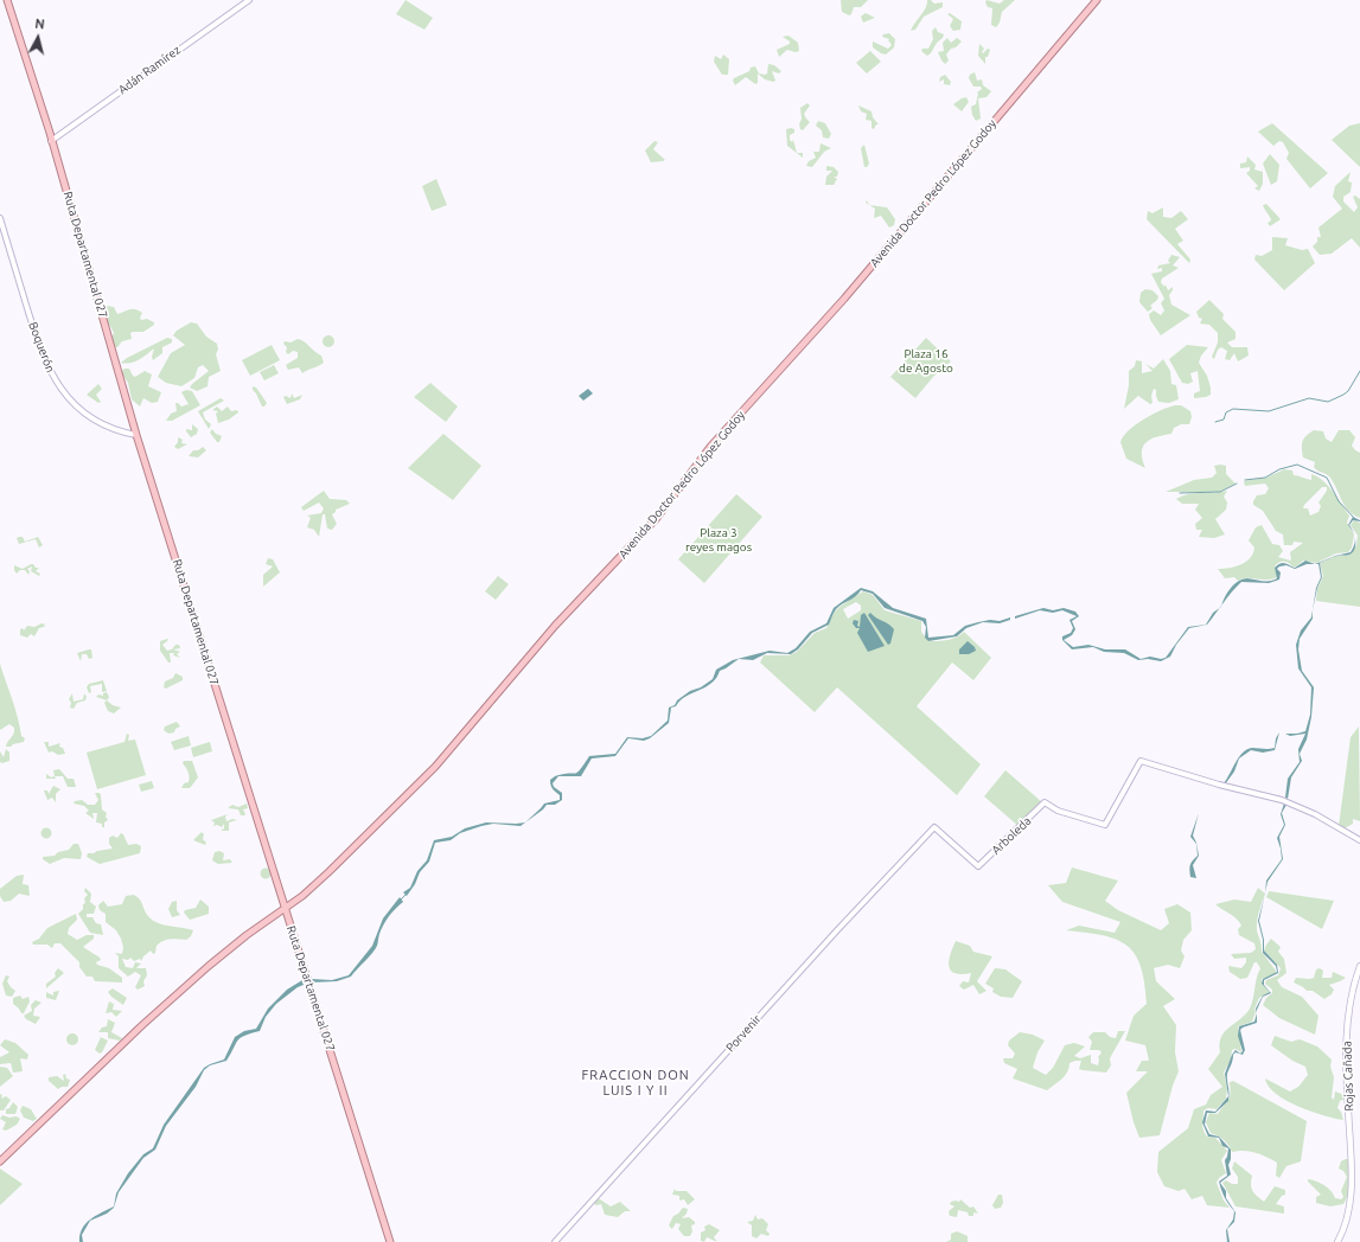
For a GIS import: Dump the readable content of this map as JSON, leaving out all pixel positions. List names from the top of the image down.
{
  "streets": {
    "main road": ["Avenida Doctor Pedro López Godoy", "Ruta Departamental 027", "Rojas Cañada"],
    "street": [
      "Adán Ramírez",
      "Boquerón",
      "Arboleda",
      "Porvenir"
    ]
  },
  "crossings": [
    ["Adán Ramírez", "Ruta Departamental 027"],
    ["Avenida Doctor Pedro López Godoy", "Ruta Departamental 027"],
    ["Ruta Departamental 027", "Boquerón"],
    ["Arboleda", "Porvenir"]
  ],
  "districts": ["FRACCION DON LUIS I Y II"],
  "parks": ["Plaza 16 de Agosto", "Plaza 3 reyes magos"],
  "north": "top"
}
